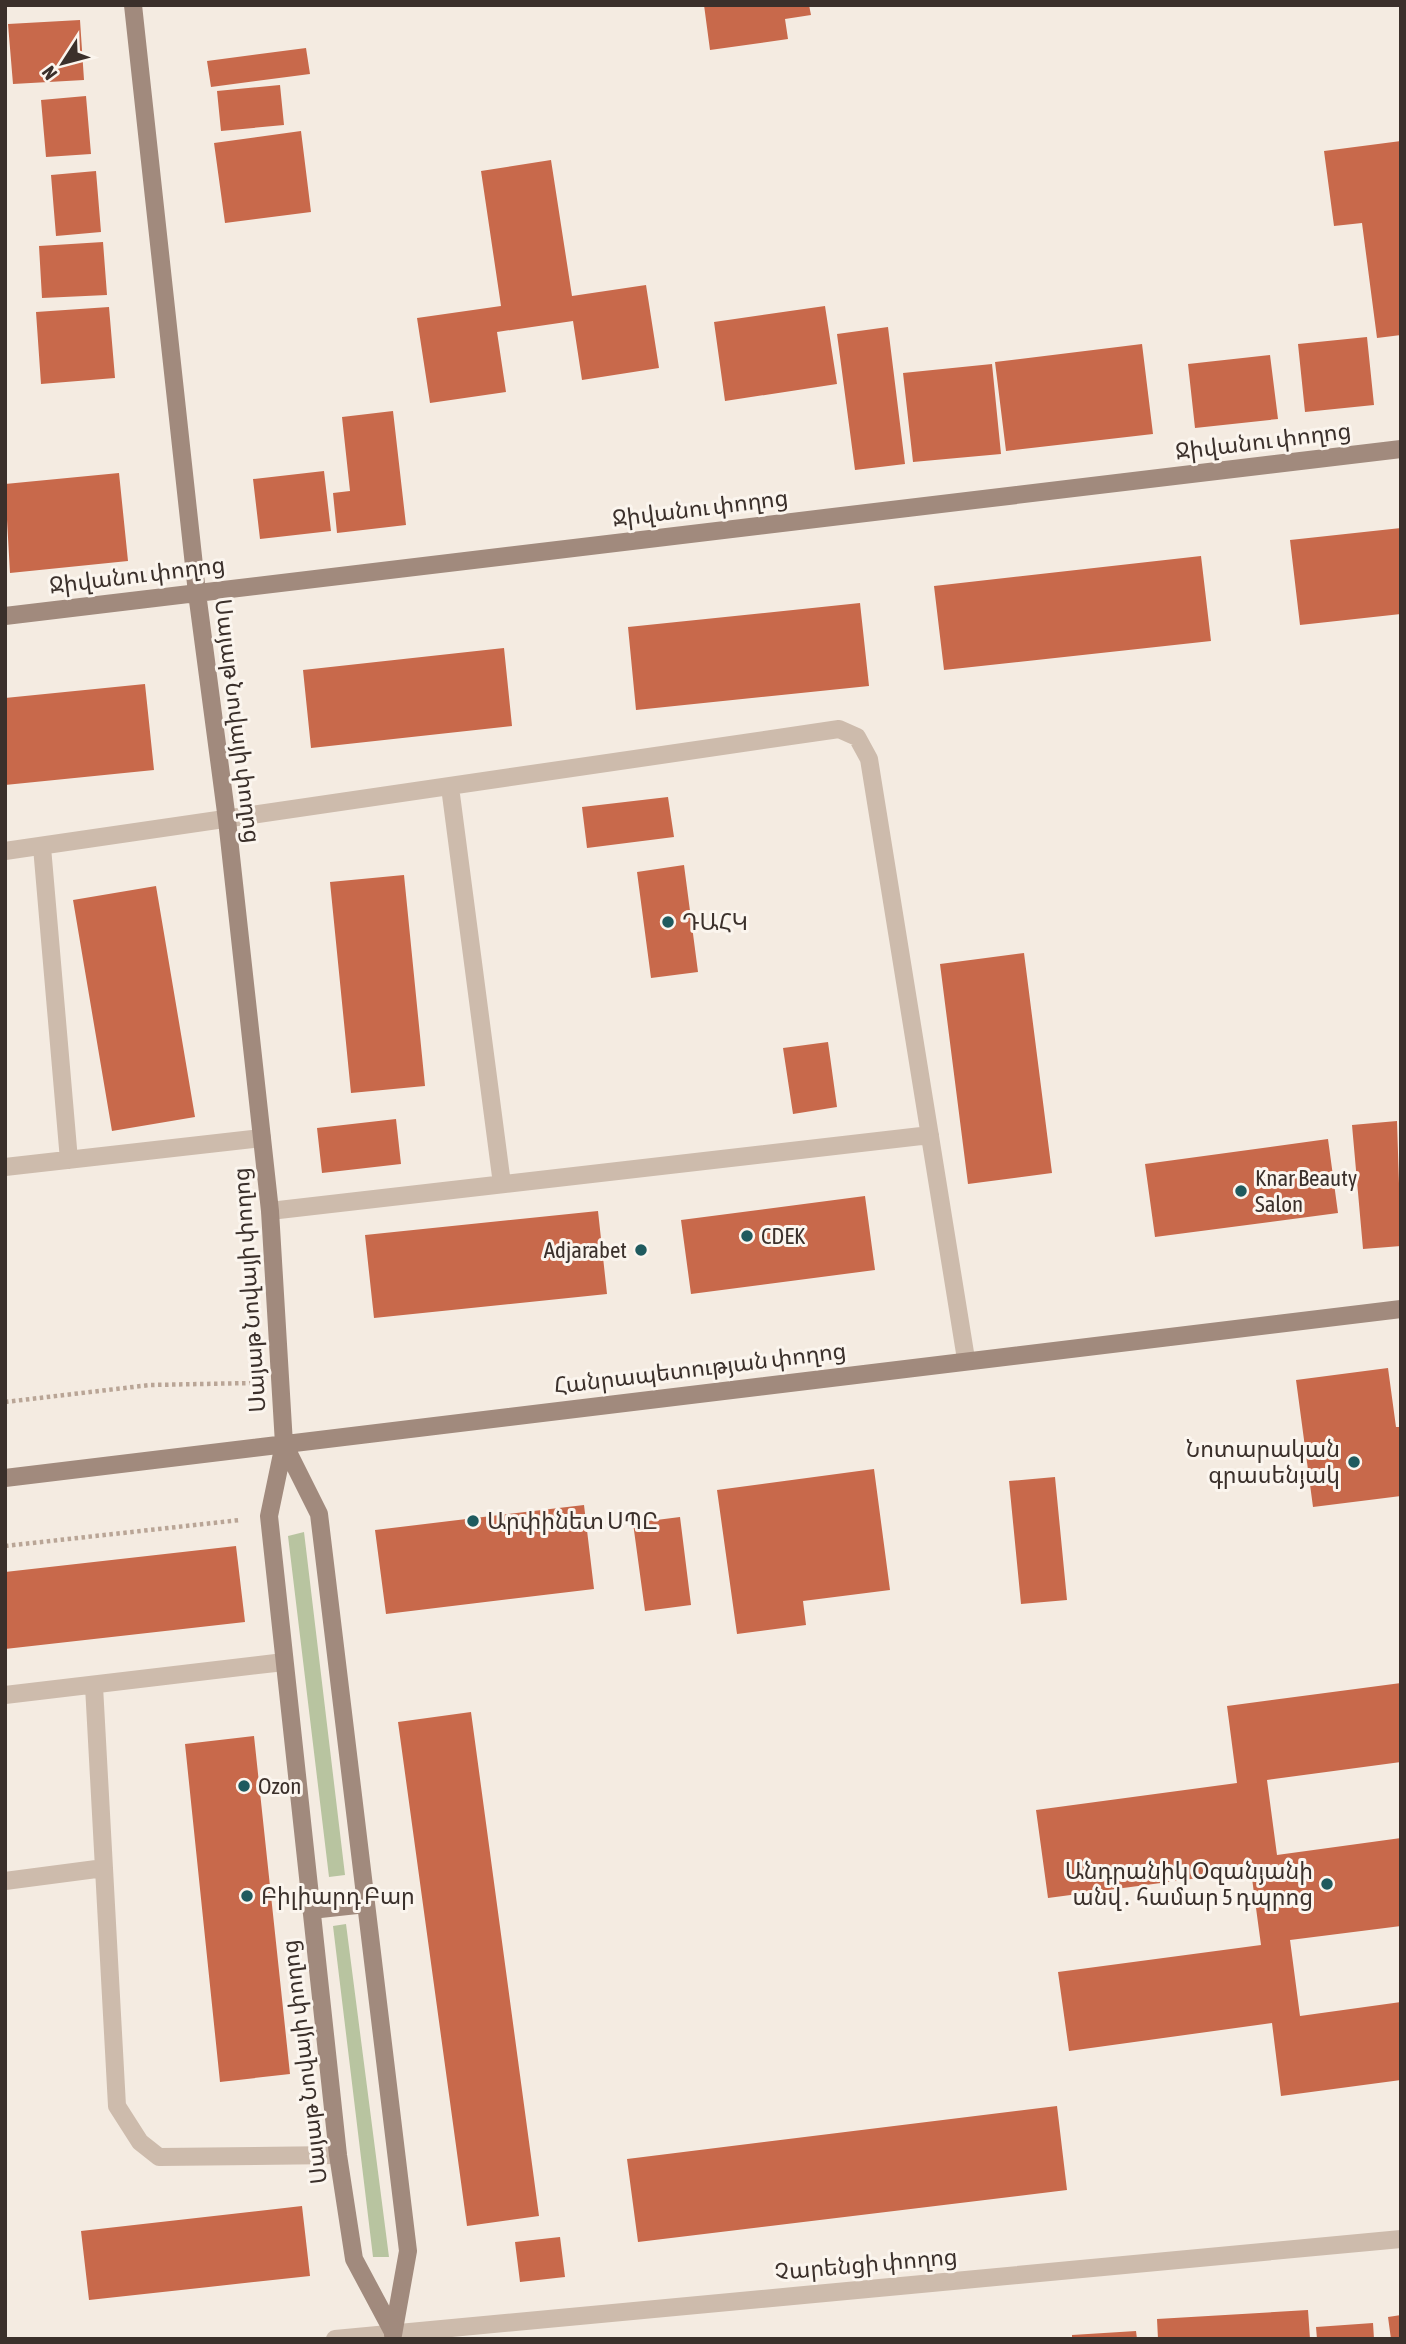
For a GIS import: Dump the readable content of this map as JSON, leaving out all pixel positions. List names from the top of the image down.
{
  "streets": {
    "street": [
      "Ջիվանու փողոց",
      "Սայաթ Նովայի փողոց",
      "Հանրապետության փողոց",
      "Չարենցի փողոց"
    ]
  },
  "crossings": [
    ["Ջիվանու փողոց", "Սայաթ Նովայի փողոց"],
    ["Սայաթ Նովայի փողոց", "Հանրապետության փողոց"],
    ["Սայաթ Նովայի փողոց", "Չարենցի փողոց"]
  ],
  "places": [
    "ԴԱՀԿ",
    "Knar Beauty Salon",
    "CDEK",
    "Adjarabet",
    "Նոտարական գրասենյակ",
    "Արփինետ ՍՊԸ",
    "Ozon",
    "Անդրանիկ Օզանյանի անվ․ համար 5 դպրոց",
    "Բիլիարդ Բար"
  ],
  "north": "bottom left"
}
